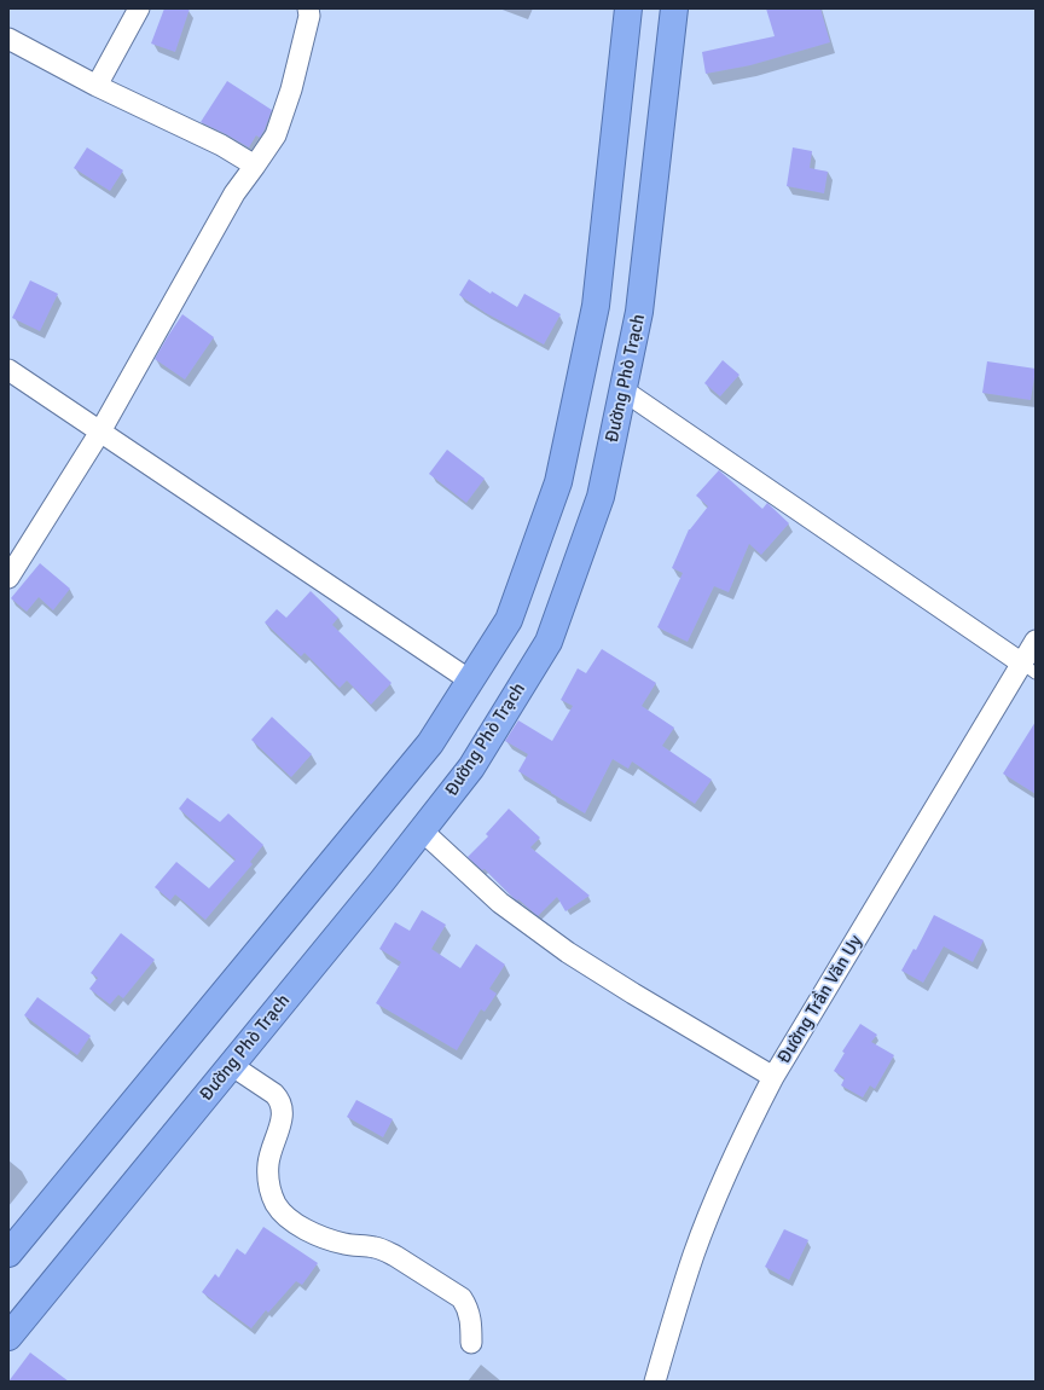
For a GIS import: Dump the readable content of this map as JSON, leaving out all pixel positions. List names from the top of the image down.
{
  "streets": {
    "highway": ["Đường Phò Trạch"],
    "street": ["Đường Trần Văn Uy"]
  }
}
